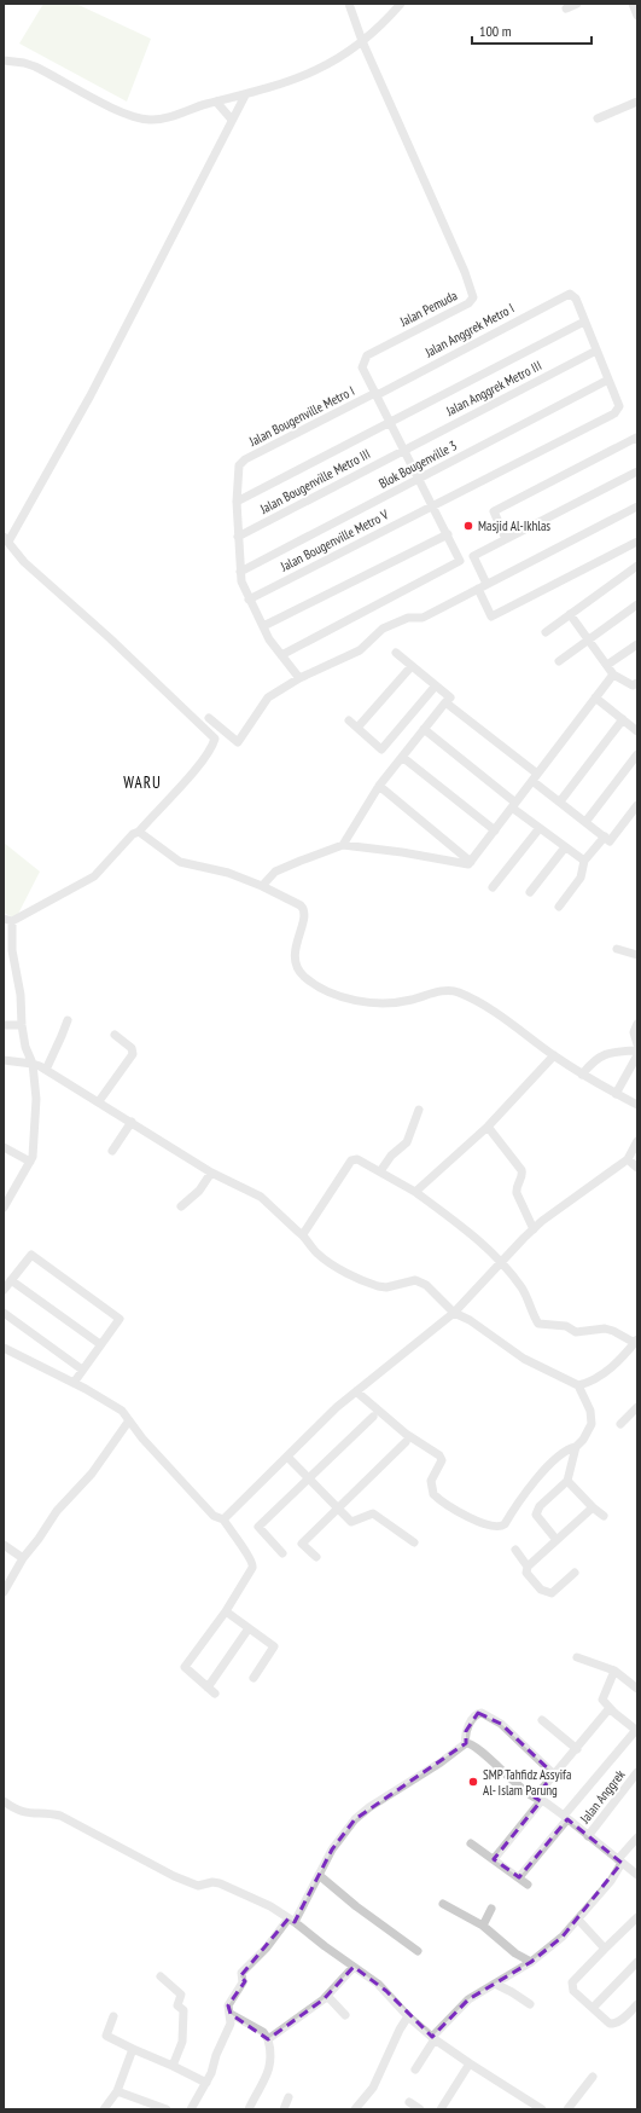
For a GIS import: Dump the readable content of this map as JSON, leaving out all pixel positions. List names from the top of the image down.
{
  "streets": {
    "street": [
      "Jalan Pemuda",
      "Jalan Anggrek Metro I",
      "Jalan Anggrek Metro III",
      "Jalan Bougenville Metro I",
      "Blok Bougenville 3",
      "Jalan Bougenville Metro III",
      "Jalan Bougenville Metro V",
      "Jalan Anggrek"
    ]
  },
  "crossings": [
    ["Jalan Pemuda", "Jalan Anggrek Metro I"],
    ["Jalan Pemuda", "Jalan Anggrek Metro III"],
    ["Jalan Pemuda", "Jalan Bougenville Metro I"],
    ["Jalan Pemuda", "Blok Bougenville 3"],
    ["Jalan Pemuda", "Jalan Bougenville Metro III"],
    ["Jalan Pemuda", "Jalan Bougenville Metro V"],
    ["Jalan Anggrek Metro I", "Jalan Bougenville Metro I"],
    ["Jalan Anggrek Metro III", "Jalan Bougenville Metro III"],
    ["Blok Bougenville 3", "Jalan Bougenville Metro V"]
  ],
  "districts": ["WARU"],
  "places": ["Masjid Al-Ikhlas", "SMP Tahfidz Assyifa Al- Islam Parung"],
  "scale_bar": "100 m"
}
